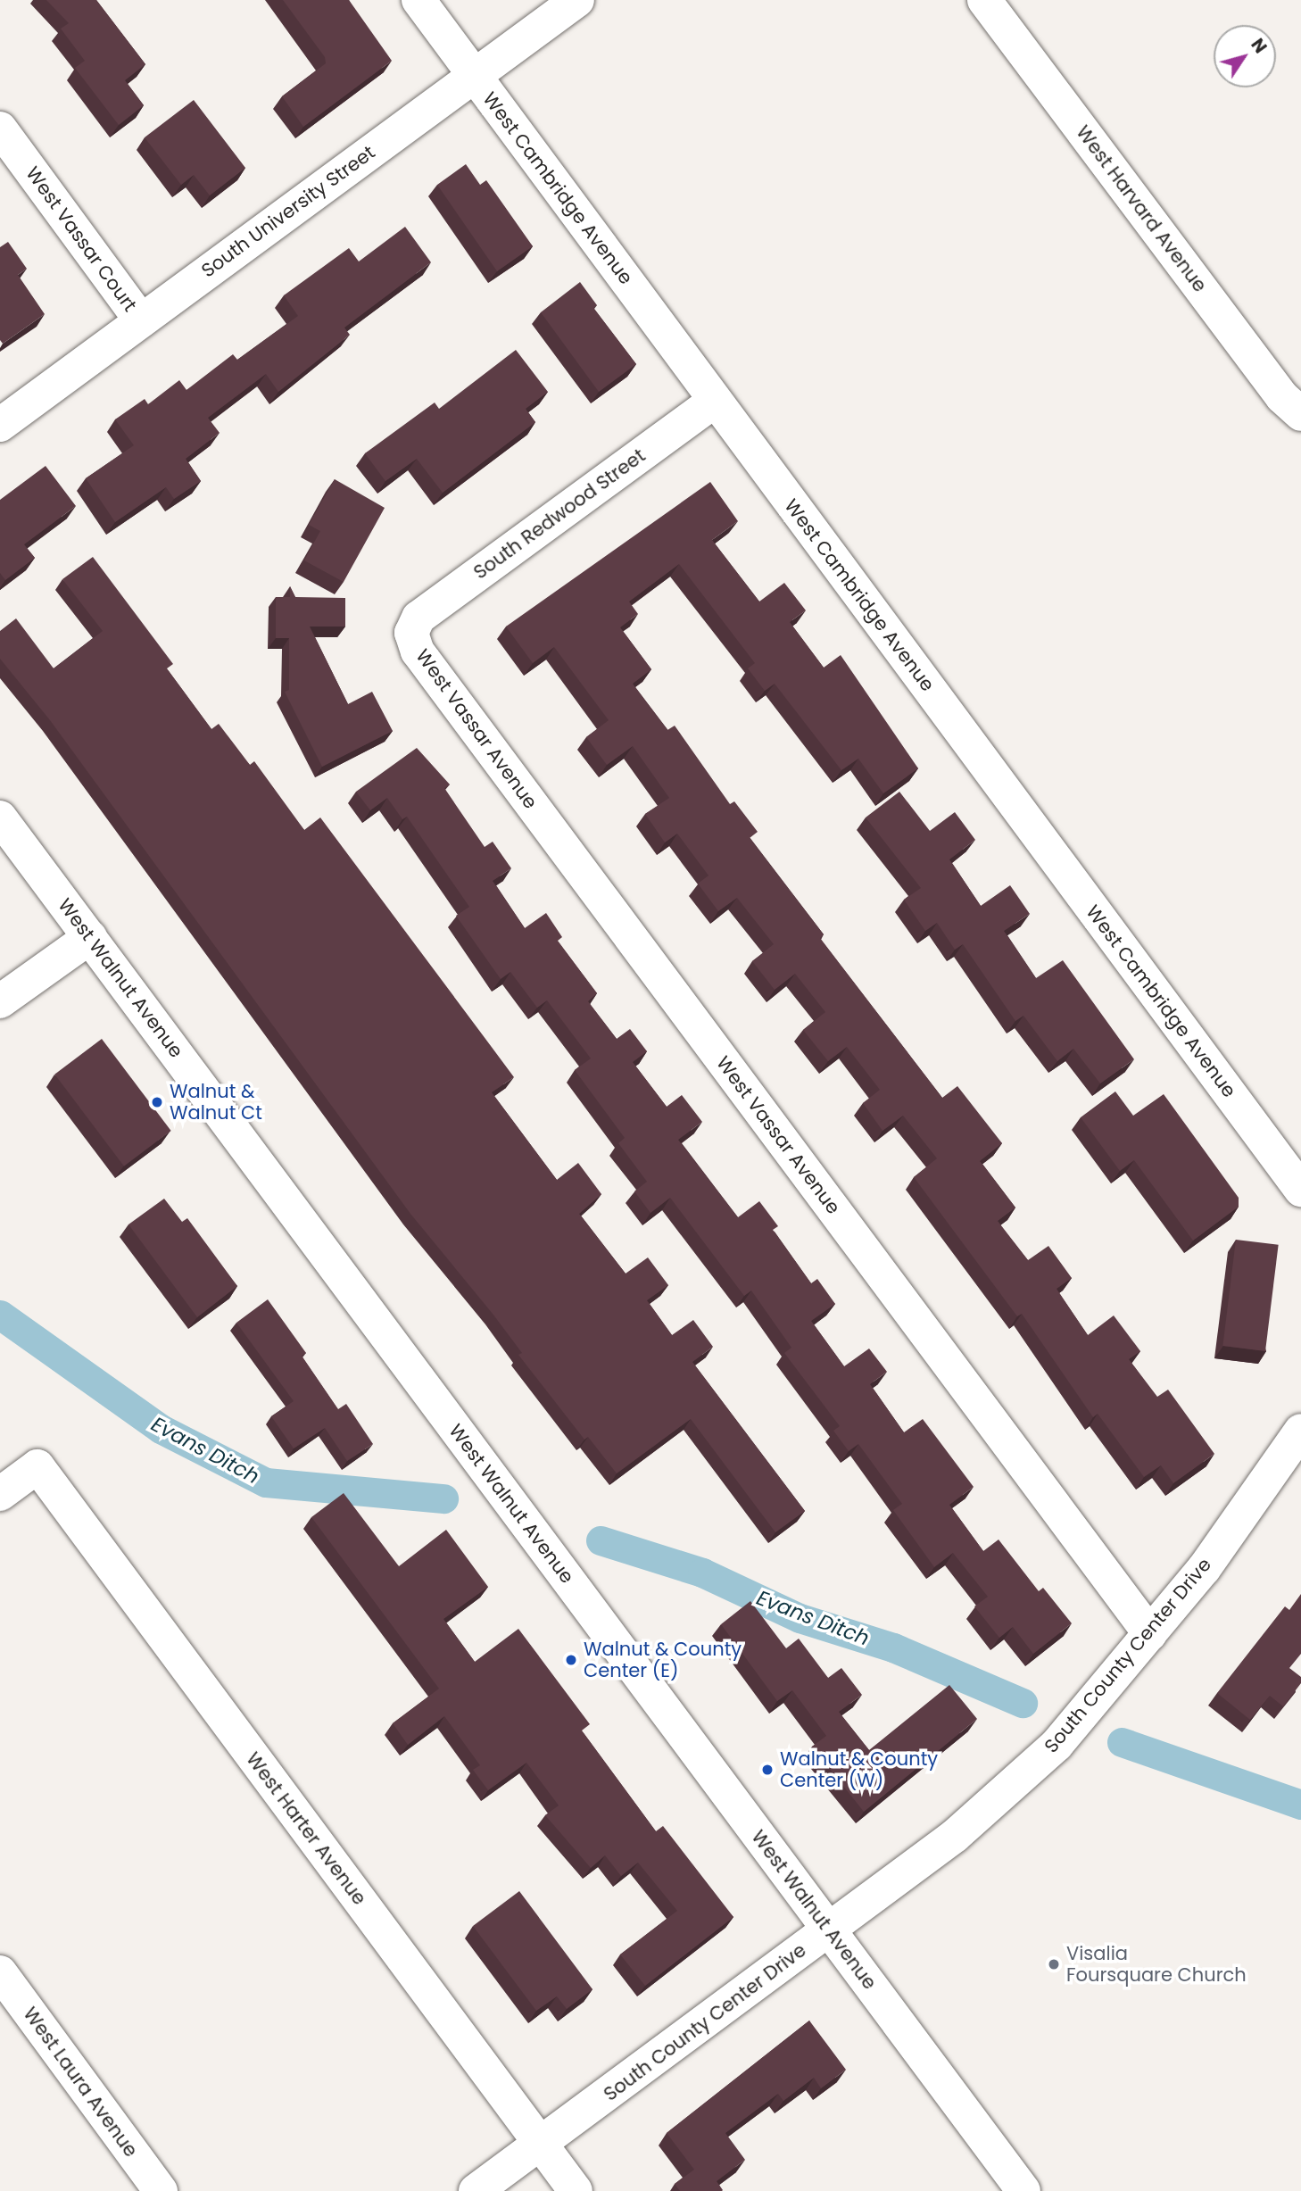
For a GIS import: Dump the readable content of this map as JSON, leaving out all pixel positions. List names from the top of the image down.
{
  "streets": {
    "street": [
      "West Cambridge Avenue",
      "West Harvard Avenue",
      "South University Street",
      "West Vassar Court",
      "South Redwood Street",
      "West Vassar Avenue",
      "West Walnut Avenue",
      "South County Center Drive",
      "West Harter Avenue",
      "West Laura Avenue"
    ]
  },
  "crossings": [
    ["West Cambridge Avenue", "South University Street"],
    ["West Cambridge Avenue", "South Redwood Street"],
    ["South University Street", "West Vassar Court"],
    ["South Redwood Street", "West Vassar Avenue"],
    ["West Vassar Avenue", "South County Center Drive"],
    ["West Walnut Avenue", "South County Center Drive"],
    ["South County Center Drive", "West Harter Avenue"]
  ],
  "water": ["Evans Ditch"],
  "places": [
    "Walnut & Walnut Ct",
    "Walnut & County Center (E)",
    "Walnut & County Center (W)",
    "Visalia Foursquare Church"
  ],
  "north": "top right"
}
